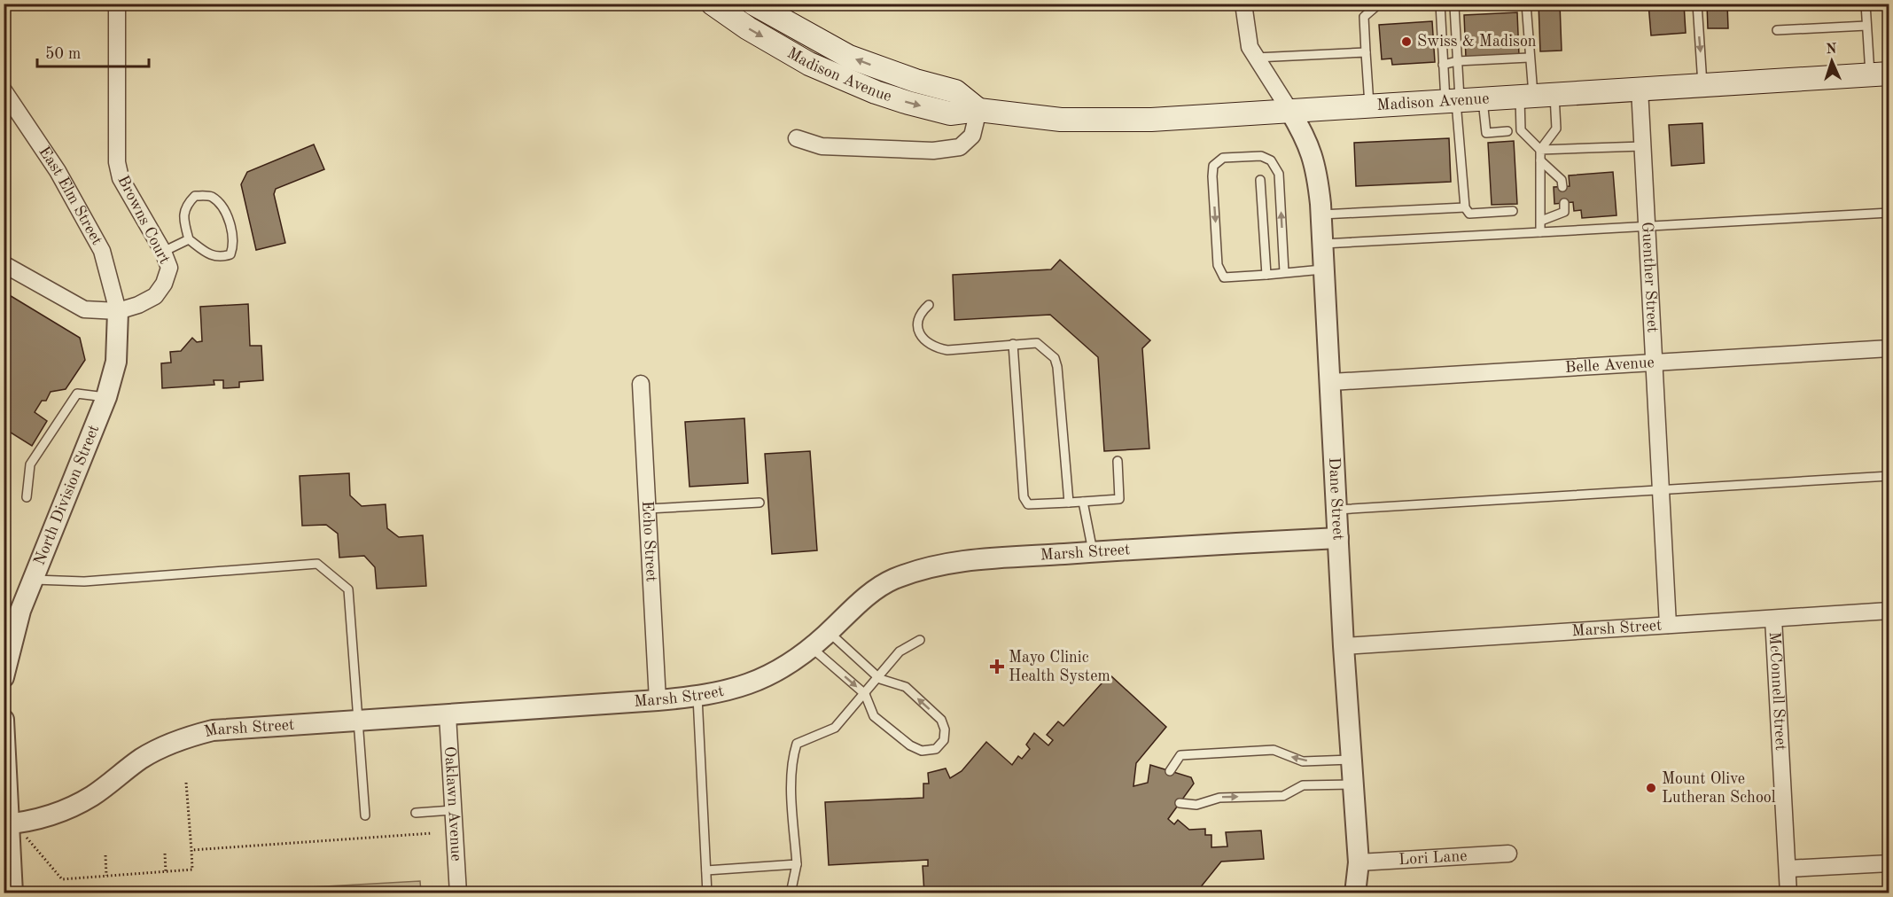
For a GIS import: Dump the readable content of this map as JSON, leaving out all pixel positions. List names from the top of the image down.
{
  "streets": {
    "main road": ["Madison Avenue"],
    "street": [
      "East Elm Street",
      "Browns Court",
      "Guenther Street",
      "Belle Avenue",
      "North Division Street",
      "Dane Street",
      "Echo Street",
      "Marsh Street",
      "McConnell Street",
      "Oaklawn Avenue",
      "Lori Lane"
    ]
  },
  "crossings": [
    ["Madison Avenue", "Guenther Street"],
    ["Madison Avenue", "Dane Street"],
    ["East Elm Street", "Browns Court"],
    ["East Elm Street", "North Division Street"],
    ["Browns Court", "North Division Street"],
    ["Guenther Street", "Belle Avenue"],
    ["Guenther Street", "Marsh Street"],
    ["Belle Avenue", "Dane Street"],
    ["Dane Street", "Marsh Street"],
    ["Dane Street", "Lori Lane"],
    ["Echo Street", "Marsh Street"],
    ["Marsh Street", "McConnell Street"],
    ["Marsh Street", "Oaklawn Avenue"]
  ],
  "places": {
    "other": ["Swiss & Madison", "Mount Olive Lutheran School"],
    "health": ["Mayo Clinic Health System"]
  },
  "scale_bar": "50 m",
  "north": "top"
}
